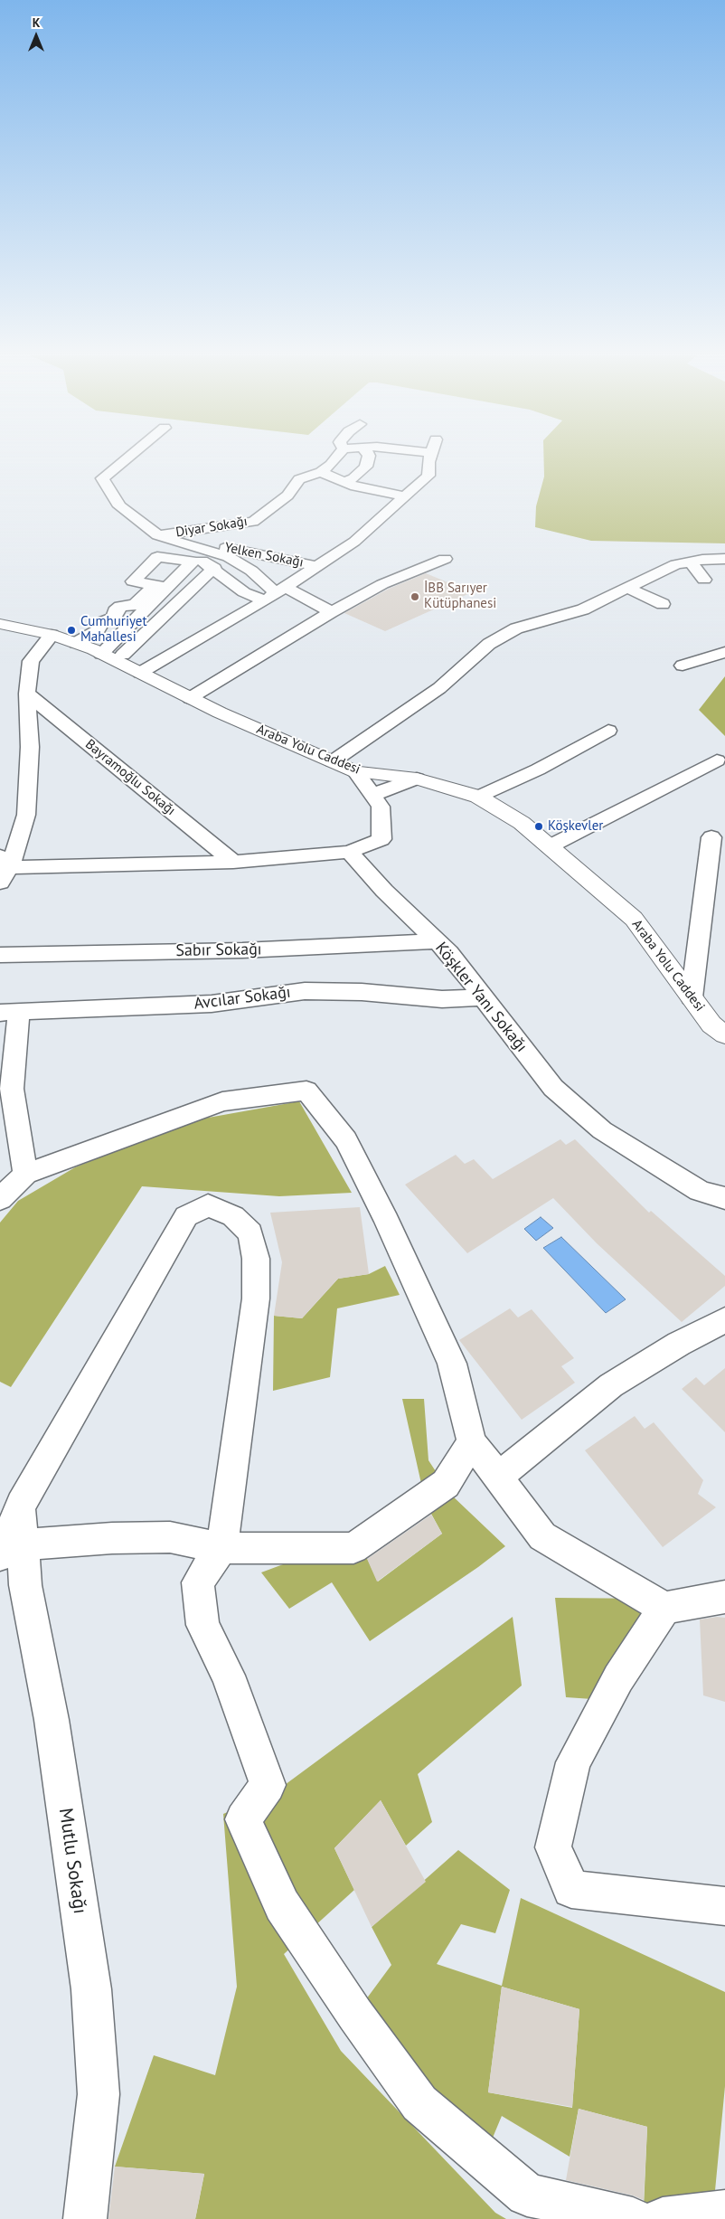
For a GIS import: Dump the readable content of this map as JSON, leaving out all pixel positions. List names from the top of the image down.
{
  "streets": {
    "street": [
      "Diyar Sokağı",
      "Yelken Sokağı",
      "Araba Yolu Caddesi",
      "Bayramoğlu Sokağı",
      "Sabır Sokağı",
      "Köşkler Yanı Sokağı",
      "Avcılar Sokağı",
      "Mutlu Sokağı"
    ]
  },
  "crossings": [
    ["Diyar Sokağı", "Yelken Sokağı"],
    ["Sabır Sokağı", "Köşkler Yanı Sokağı"],
    ["Köşkler Yanı Sokağı", "Avcılar Sokağı"]
  ],
  "places": ["İBB Sarıyer Kütüphanesi", "Cumhuriyet Mahallesi", "Köşkevler"],
  "north": "top"
}
